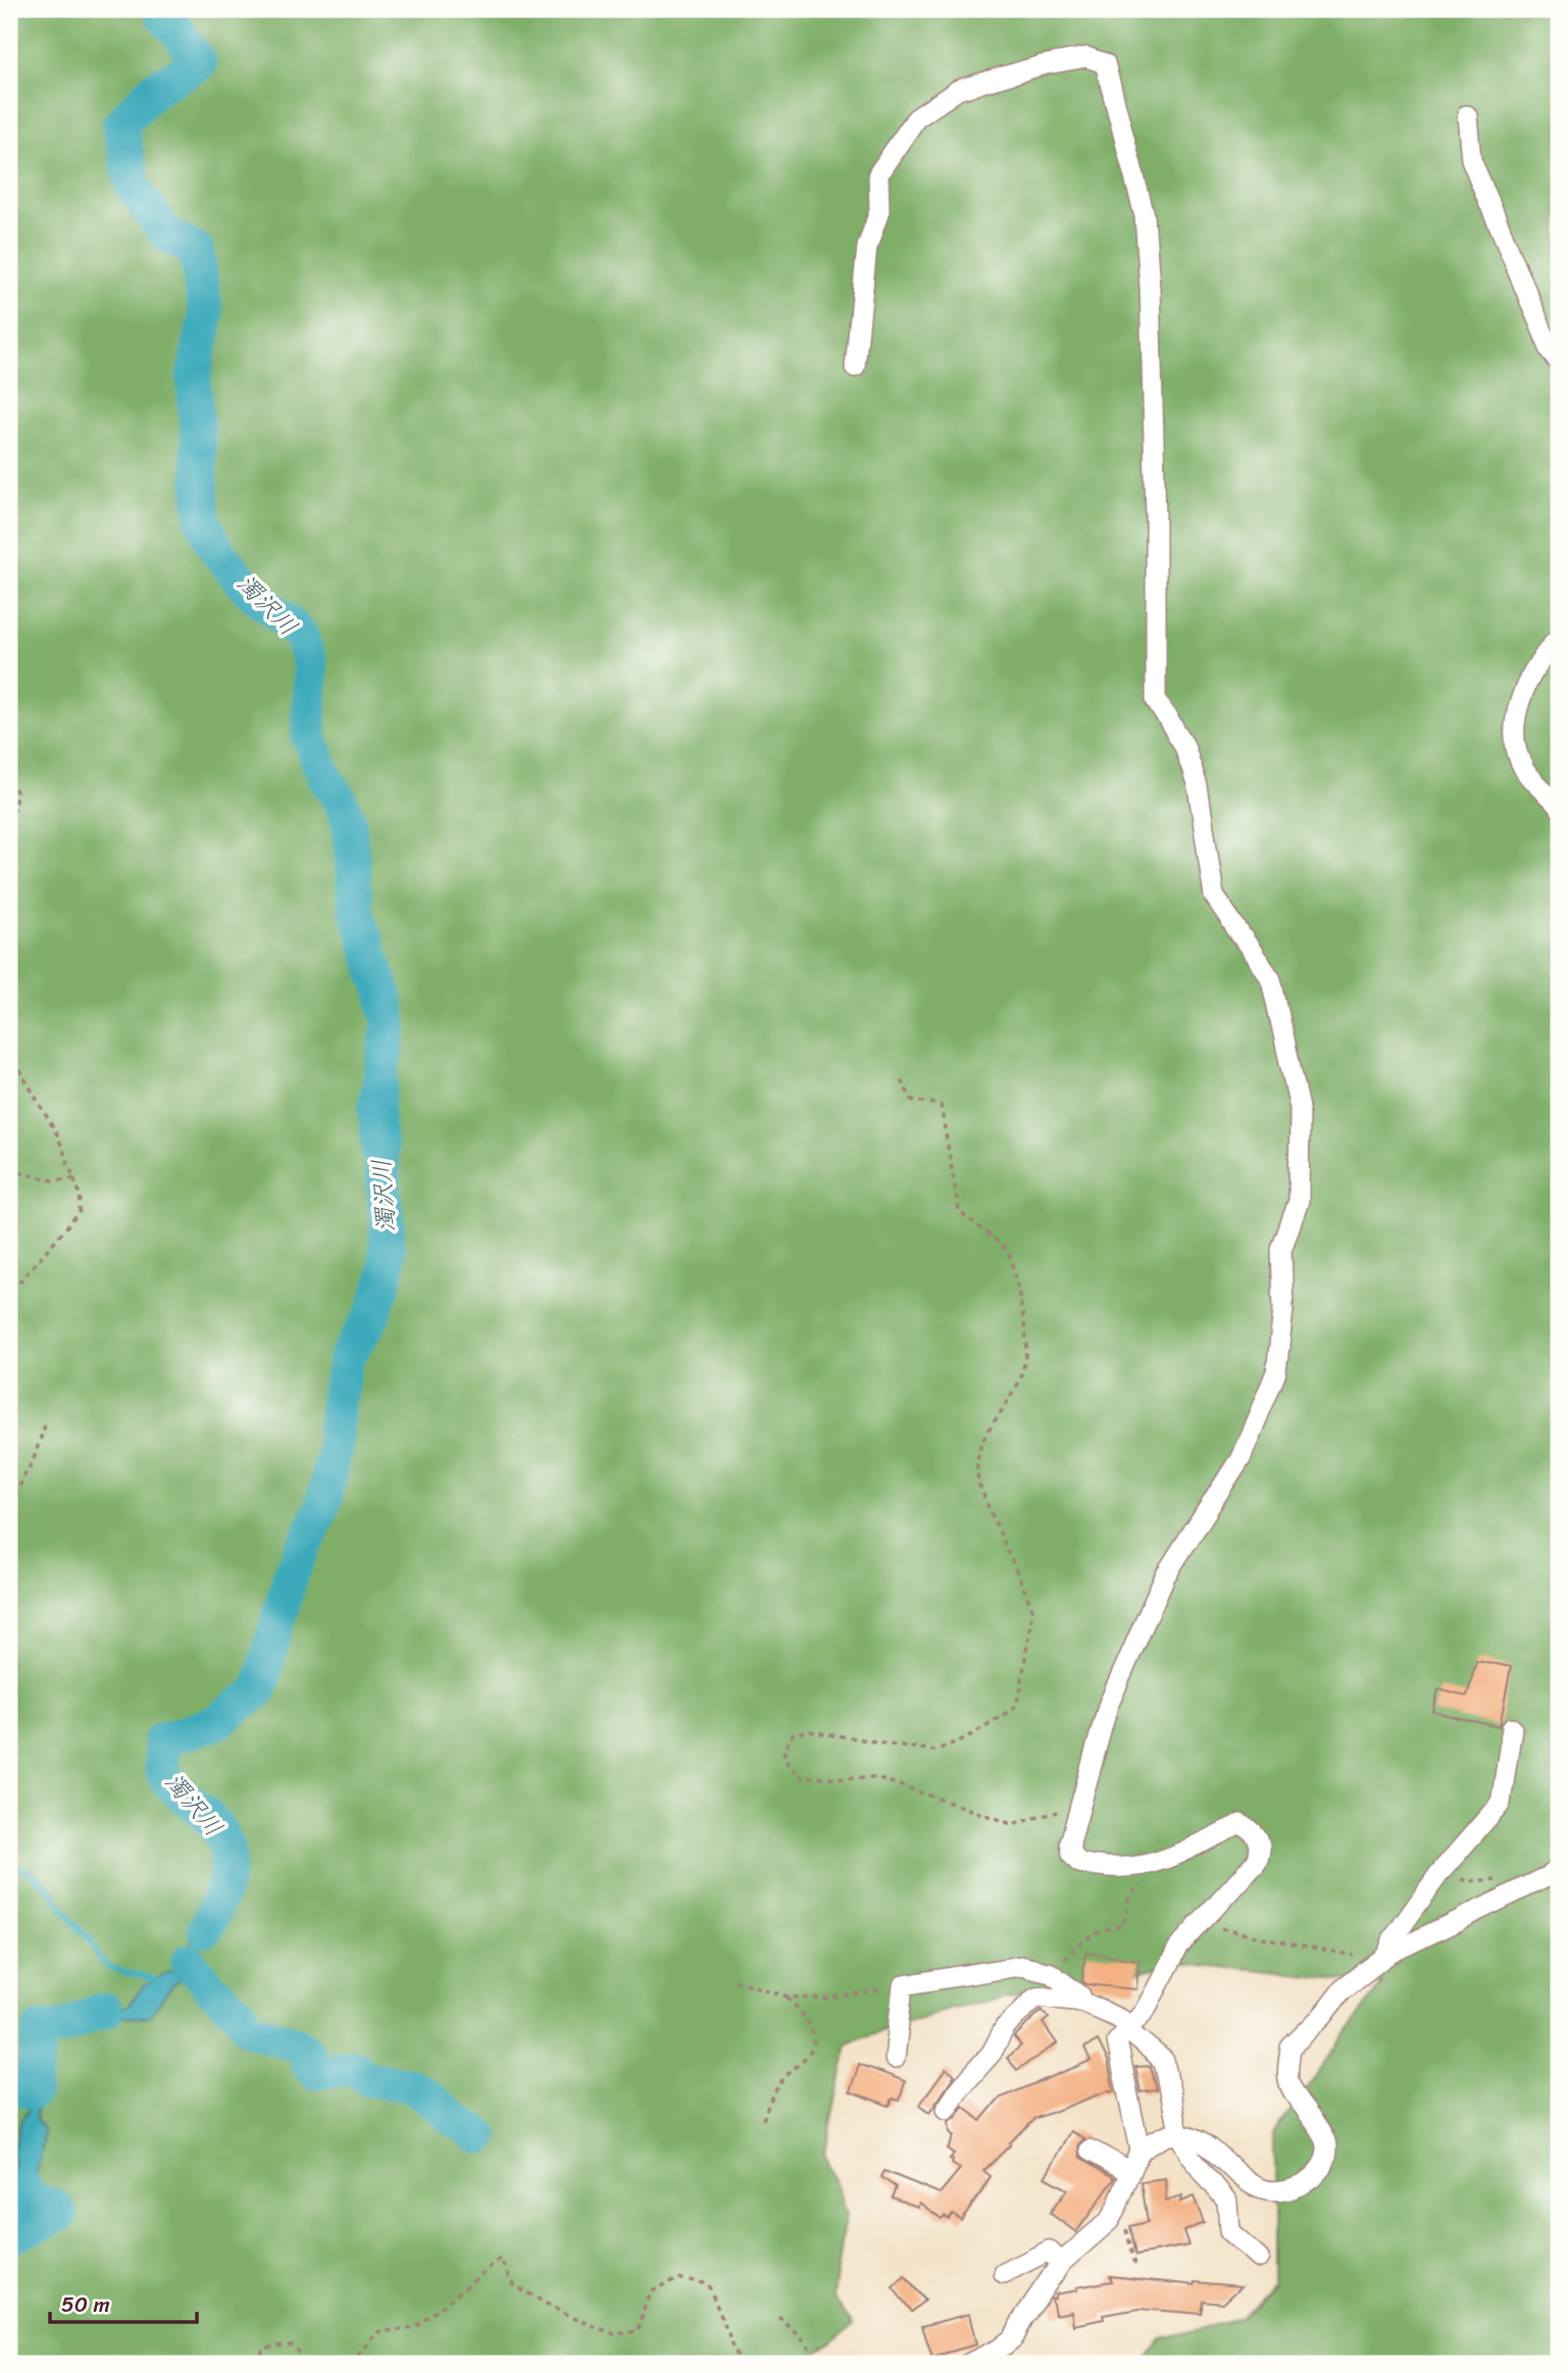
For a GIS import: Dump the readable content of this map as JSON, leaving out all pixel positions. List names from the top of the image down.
{
  "water": ["濁沢川"],
  "scale_bar": "50 m"
}
